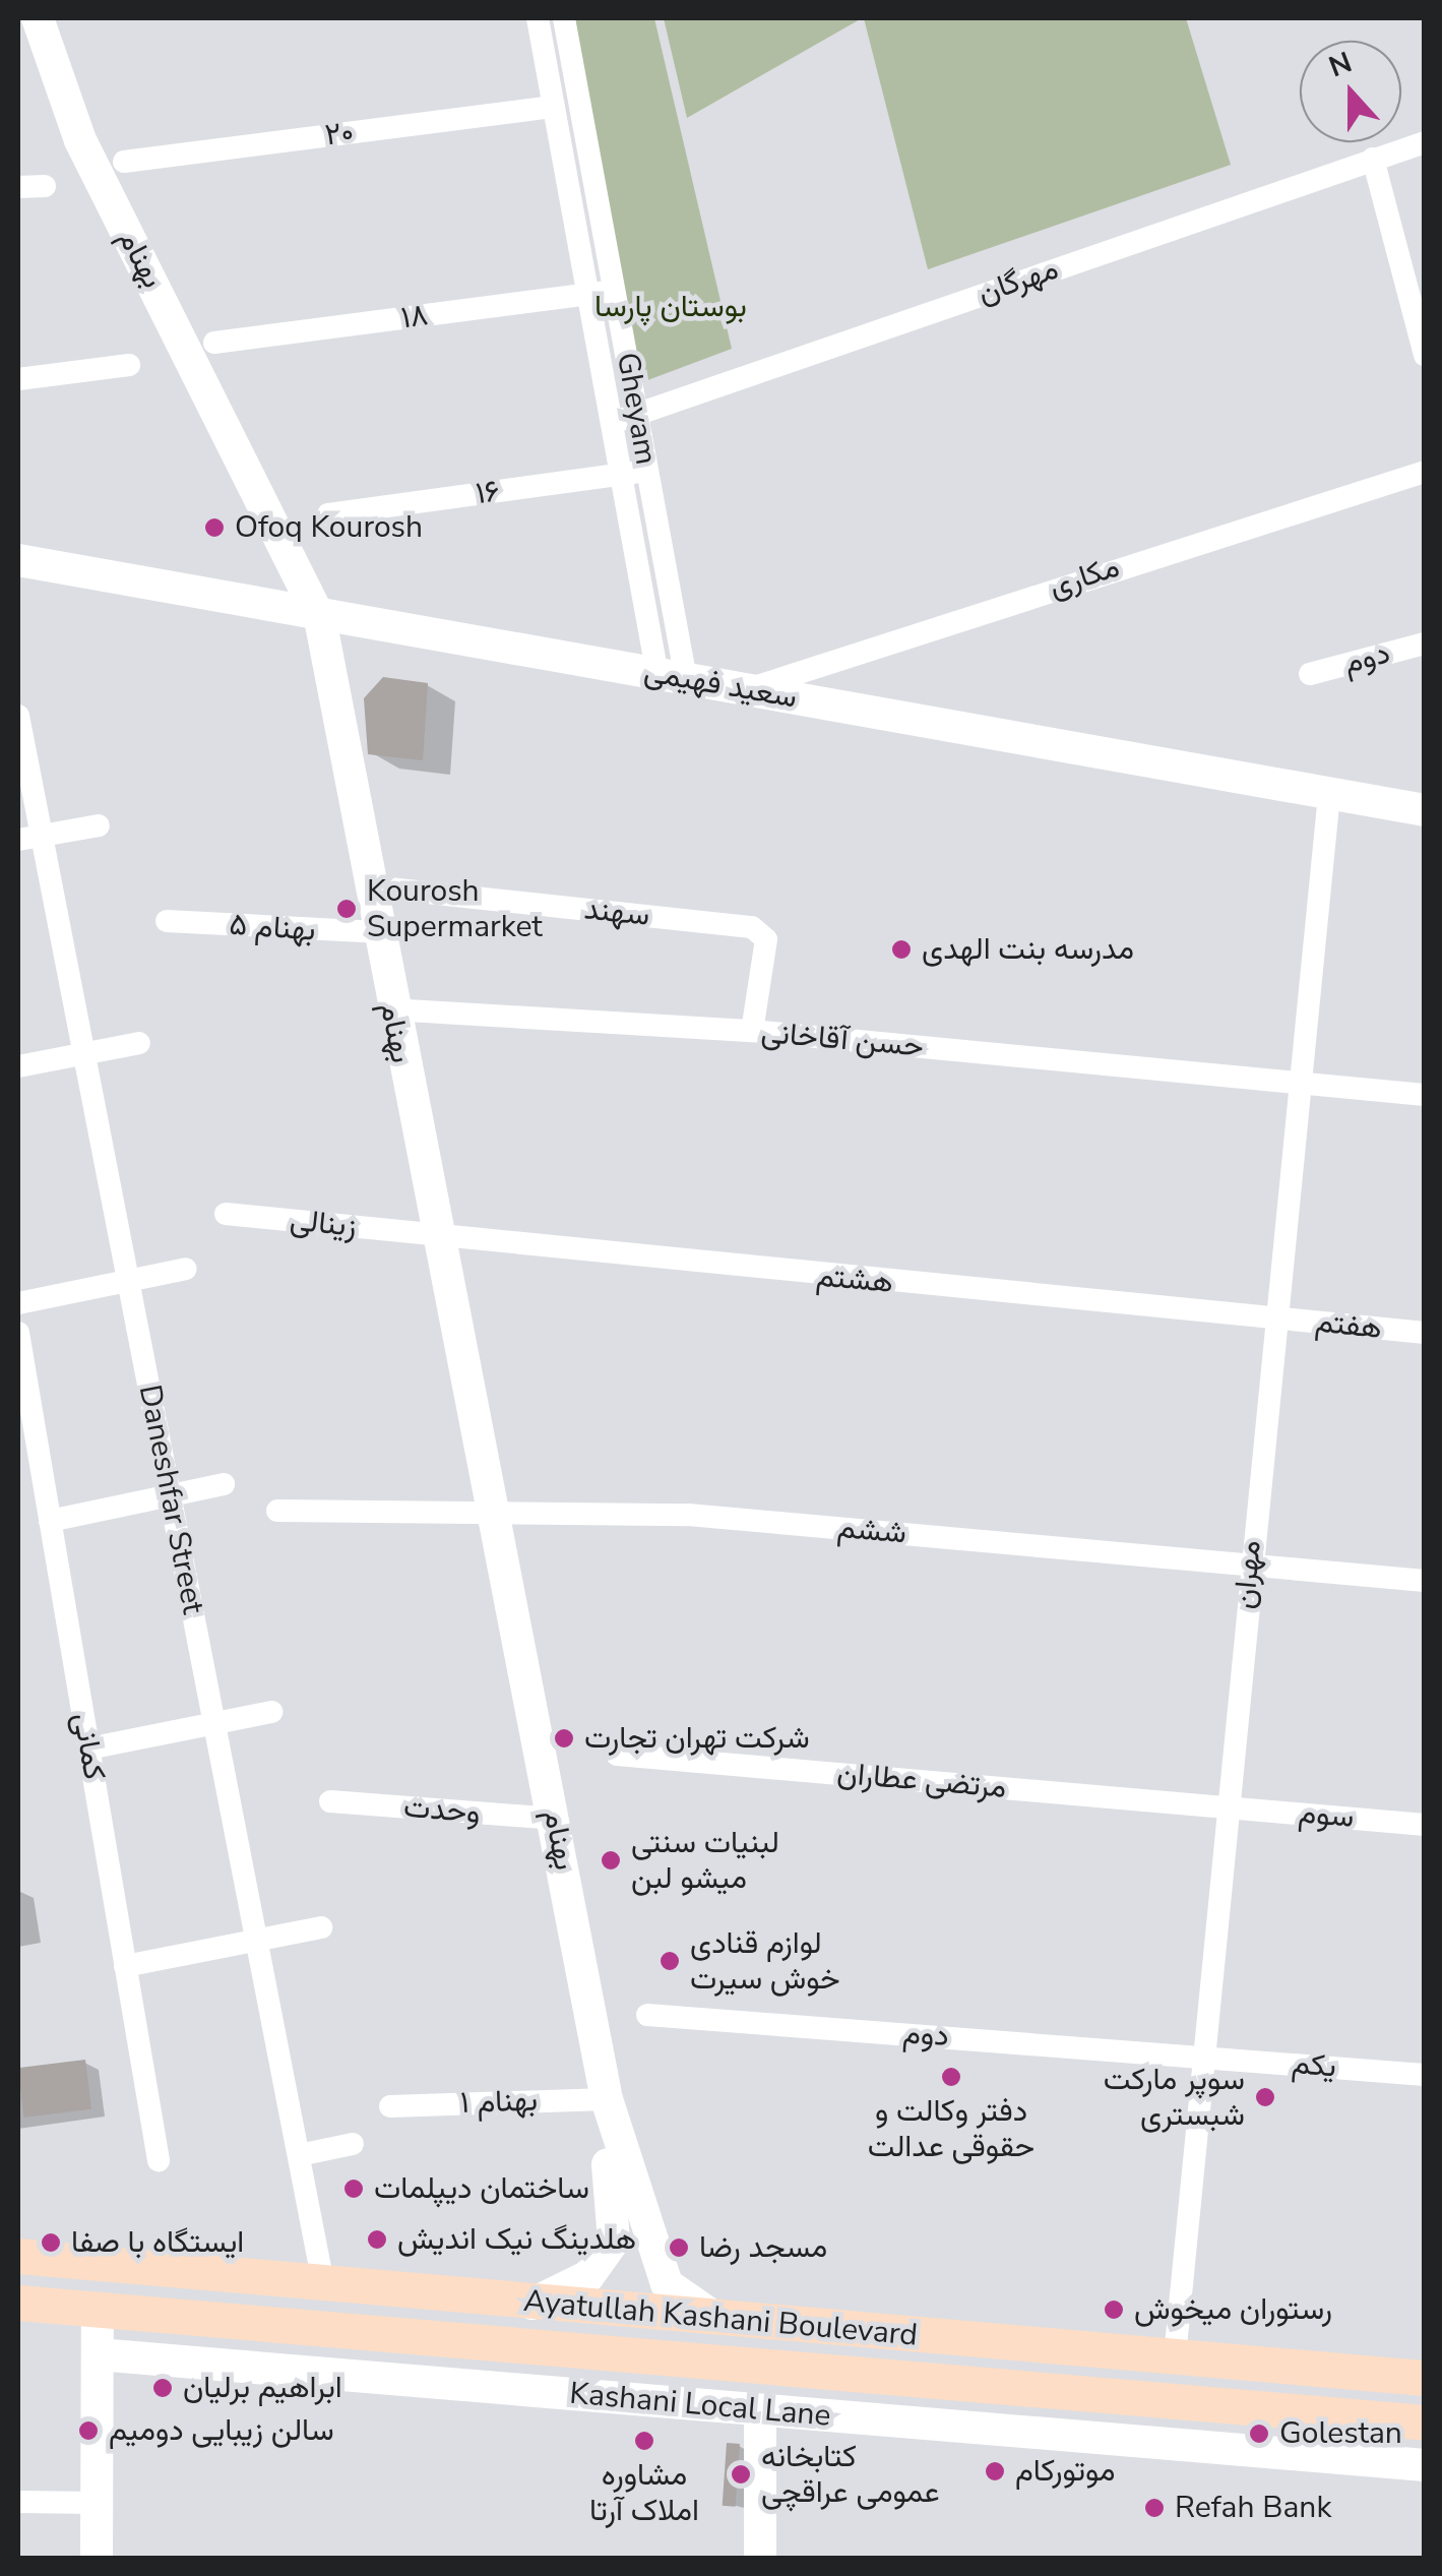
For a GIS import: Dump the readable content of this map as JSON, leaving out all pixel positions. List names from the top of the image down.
{
  "streets": {
    "main road": [
      "بهنام",
      "سعید فهیمی",
      "Ayatullah Kashani Boulevard",
      "Kashani Local Lane"
    ],
    "street": [
      "۲۰",
      "مهرگان",
      "۱۸",
      "Gheyam",
      "۱۶",
      "مکاری",
      "دوم",
      "سهند",
      "بهنام ۵",
      "حسن آقاخانی",
      "زینالی",
      "هشتم",
      "هفتم",
      "Daneshfar Street",
      "ششم",
      "مهران",
      "کمانی",
      "مرتضی عطاران",
      "وحدت",
      "سوم",
      "یکم",
      "بهنام ۱"
    ]
  },
  "crossings": [
    ["۲۰", "Gheyam"],
    ["بهنام", "سعید فهیمی"],
    ["بهنام", "سهند"],
    ["بهنام", "بهنام ۵"],
    ["بهنام", "حسن آقاخانی"],
    ["بهنام", "زینالی"],
    ["بهنام", "هشتم"],
    ["بهنام", "ششم"],
    ["بهنام", "وحدت"],
    ["بهنام", "بهنام ۱"],
    ["بهنام", "Ayatullah Kashani Boulevard"],
    ["مهرگان", "Gheyam"],
    ["۱۸", "Gheyam"],
    ["Gheyam", "۱۶"],
    ["Gheyam", "سعید فهیمی"],
    ["مکاری", "سعید فهیمی"],
    ["دوم", "مهران"],
    ["دوم", "یکم"],
    ["سعید فهیمی", "مهران"],
    ["سهند", "حسن آقاخانی"],
    ["حسن آقاخانی", "مهران"],
    ["زینالی", "هشتم"],
    ["هشتم", "هفتم"],
    ["هشتم", "مهران"],
    ["هفتم", "مهران"],
    ["Daneshfar Street", "Ayatullah Kashani Boulevard"],
    ["ششم", "مهران"],
    ["مهران", "مرتضی عطاران"],
    ["مهران", "سوم"],
    ["مهران", "یکم"],
    ["مهران", "Ayatullah Kashani Boulevard"],
    ["مرتضی عطاران", "سوم"]
  ],
  "parks": ["بوستان پارسا"],
  "places": [
    "Ofoq Kourosh",
    "Kourosh Supermarket",
    "مدرسه بنت الهدی",
    "شرکت تهران تجارت",
    "لبنیات سنتی میشو لبن",
    "لوازم قنادی خوش سیرت",
    "دفتر وکالت و حقوقی عدالت",
    "سوپر مارکت شبستری",
    "ساختمان دیپلمات",
    "هلدینگ نیک اندیش",
    "ایستگاه با صفا",
    "مسجد رضا",
    "رستوران میخوش",
    "ابراهیم برلیان",
    "سالن زیبایی دومیم",
    "Golestan",
    "مشاوره املاک آرتا",
    "موتورکام",
    "کتابخانه عمومی عراقچی",
    "Refah Bank"
  ],
  "north": "top"
}
